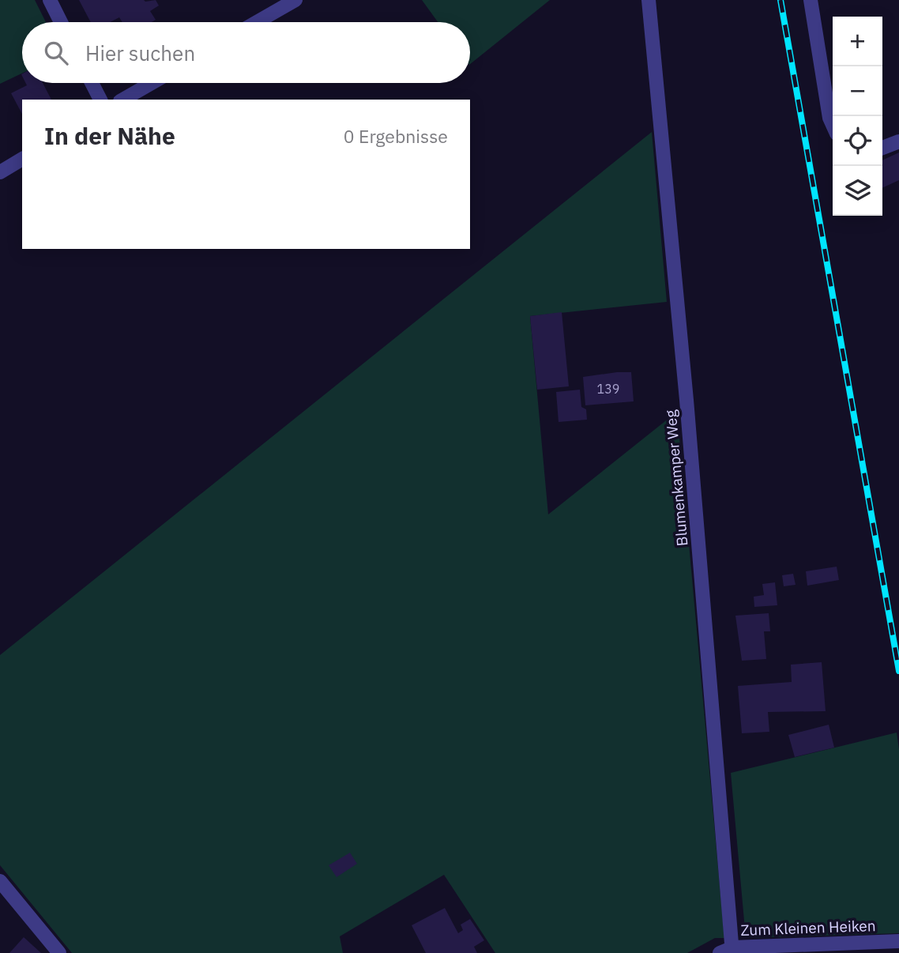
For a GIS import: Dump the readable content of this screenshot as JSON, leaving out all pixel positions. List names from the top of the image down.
{
  "streets": {
    "street": ["Blumenkamper Weg", "Zum Kleinen Heiken"]
  },
  "crossings": [
    ["Blumenkamper Weg", "Zum Kleinen Heiken"]
  ],
  "house_numbers": ["139"],
  "page": {
    "map_buttons": ["+", "−"],
    "search": "Hier suchen",
    "heading": ["In der Nähe", "0 Ergebnisse"]
  }
}
